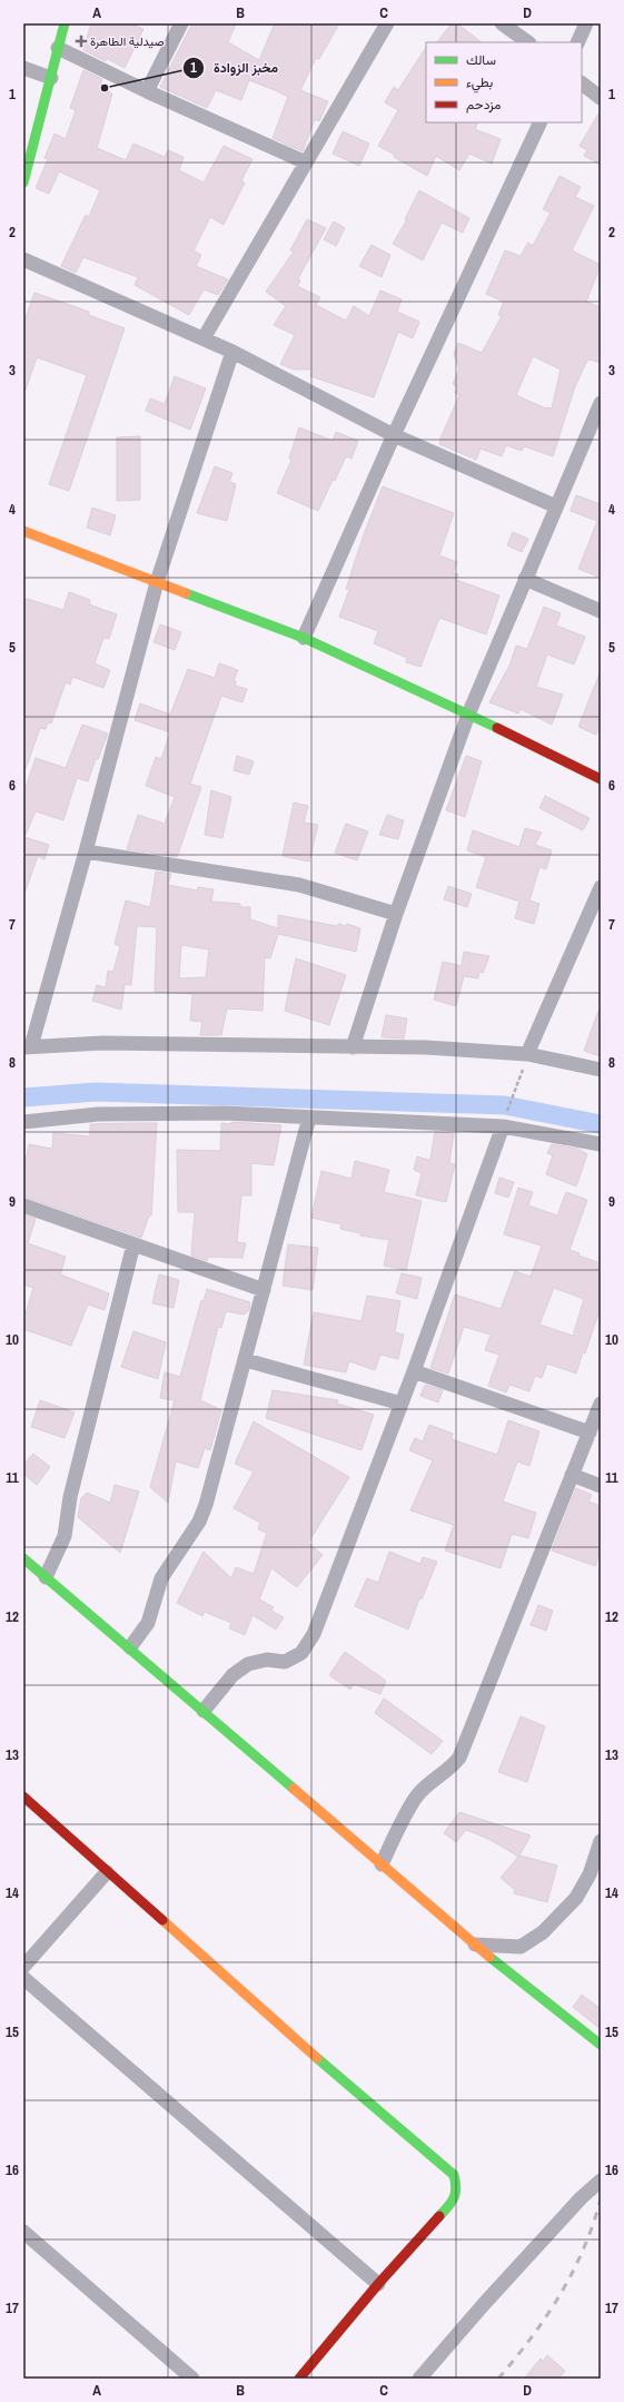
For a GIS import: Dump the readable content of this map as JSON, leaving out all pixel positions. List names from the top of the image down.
{
  "places": {
    "health": ["صيدلية الطاهرة"],
    "other": ["مخبز الزوادة"]
  },
  "legend": ["سالك", "بطيء", "مزدحم"],
  "grid": {
    "columns": [
      "A",
      "B",
      "C",
      "D"
    ],
    "rows": [
      "1",
      "2",
      "3",
      "4",
      "5",
      "6",
      "7",
      "8",
      "9",
      "10",
      "11",
      "12",
      "13",
      "14",
      "15",
      "16",
      "17"
    ]
  }
}
